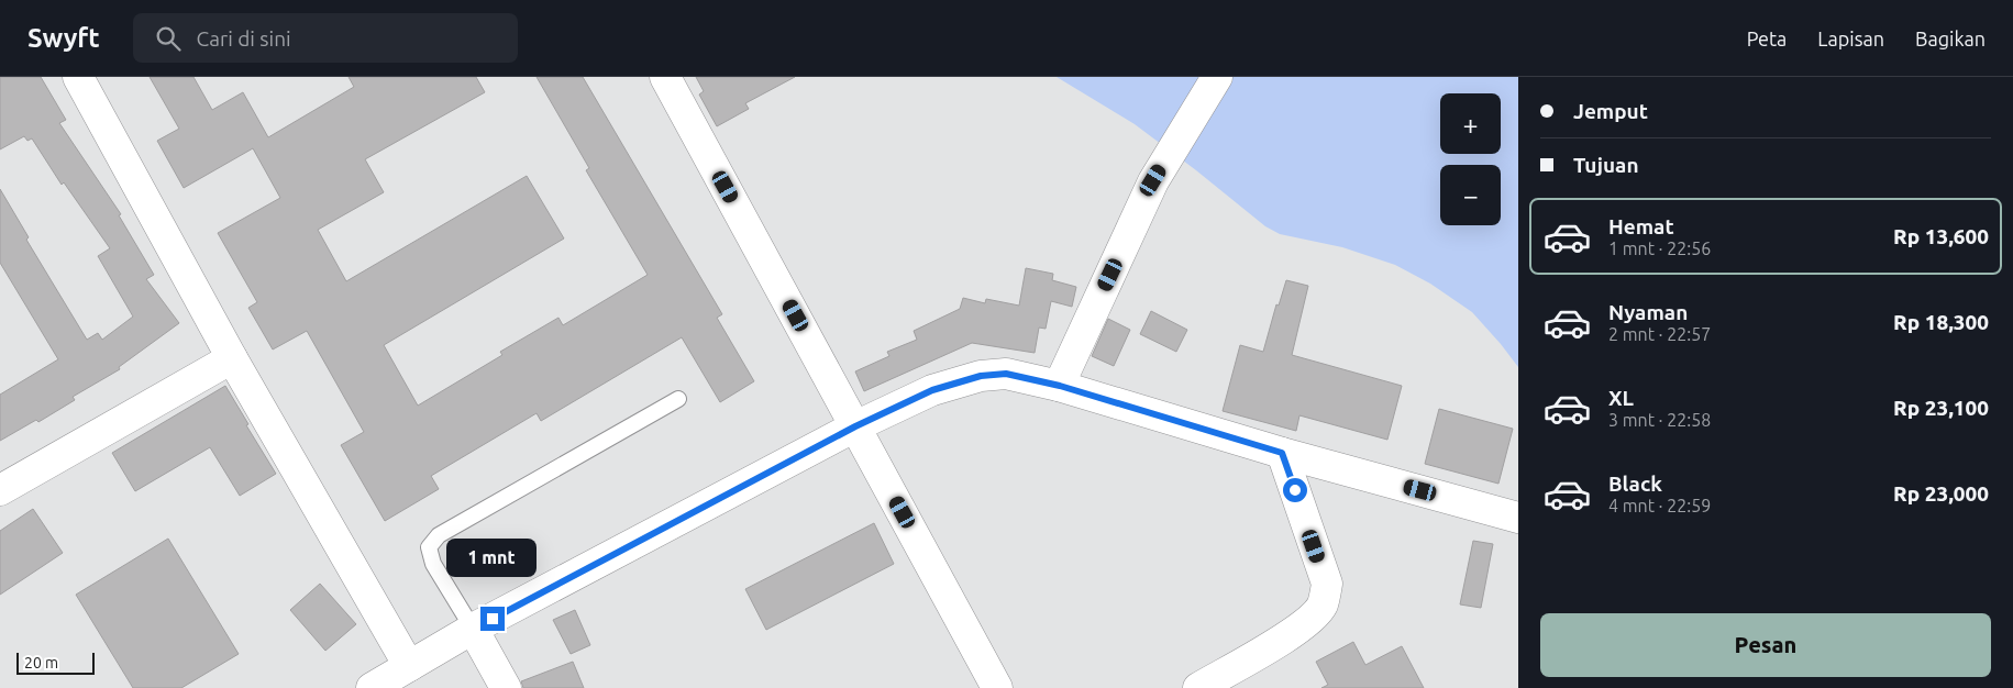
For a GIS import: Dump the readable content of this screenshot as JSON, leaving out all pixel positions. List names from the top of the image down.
{
  "scale_bar": "20 m",
  "page": {
    "header": "Swyft",
    "search": "Cari di sini",
    "nav": ["Peta", "Lapisan", "Bagikan"],
    "banner": ["Jemput", "Tujuan"],
    "map_buttons": ["+", "−"],
    "list": [
      {
        "name": "Hemat",
        "note": "1 mnt · 22:56",
        "value": "Rp 13,600"
      },
      {
        "name": "Nyaman",
        "note": "2 mnt · 22:57",
        "value": "Rp 18,300"
      },
      {
        "name": "XL",
        "note": "3 mnt · 22:58",
        "value": "Rp 23,100"
      },
      {
        "name": "Black",
        "note": "4 mnt · 22:59",
        "value": "Rp 23,000"
      }
    ],
    "bubble": "1 mnt",
    "buttons": "Pesan",
    "scale": "20 m"
  }
}
